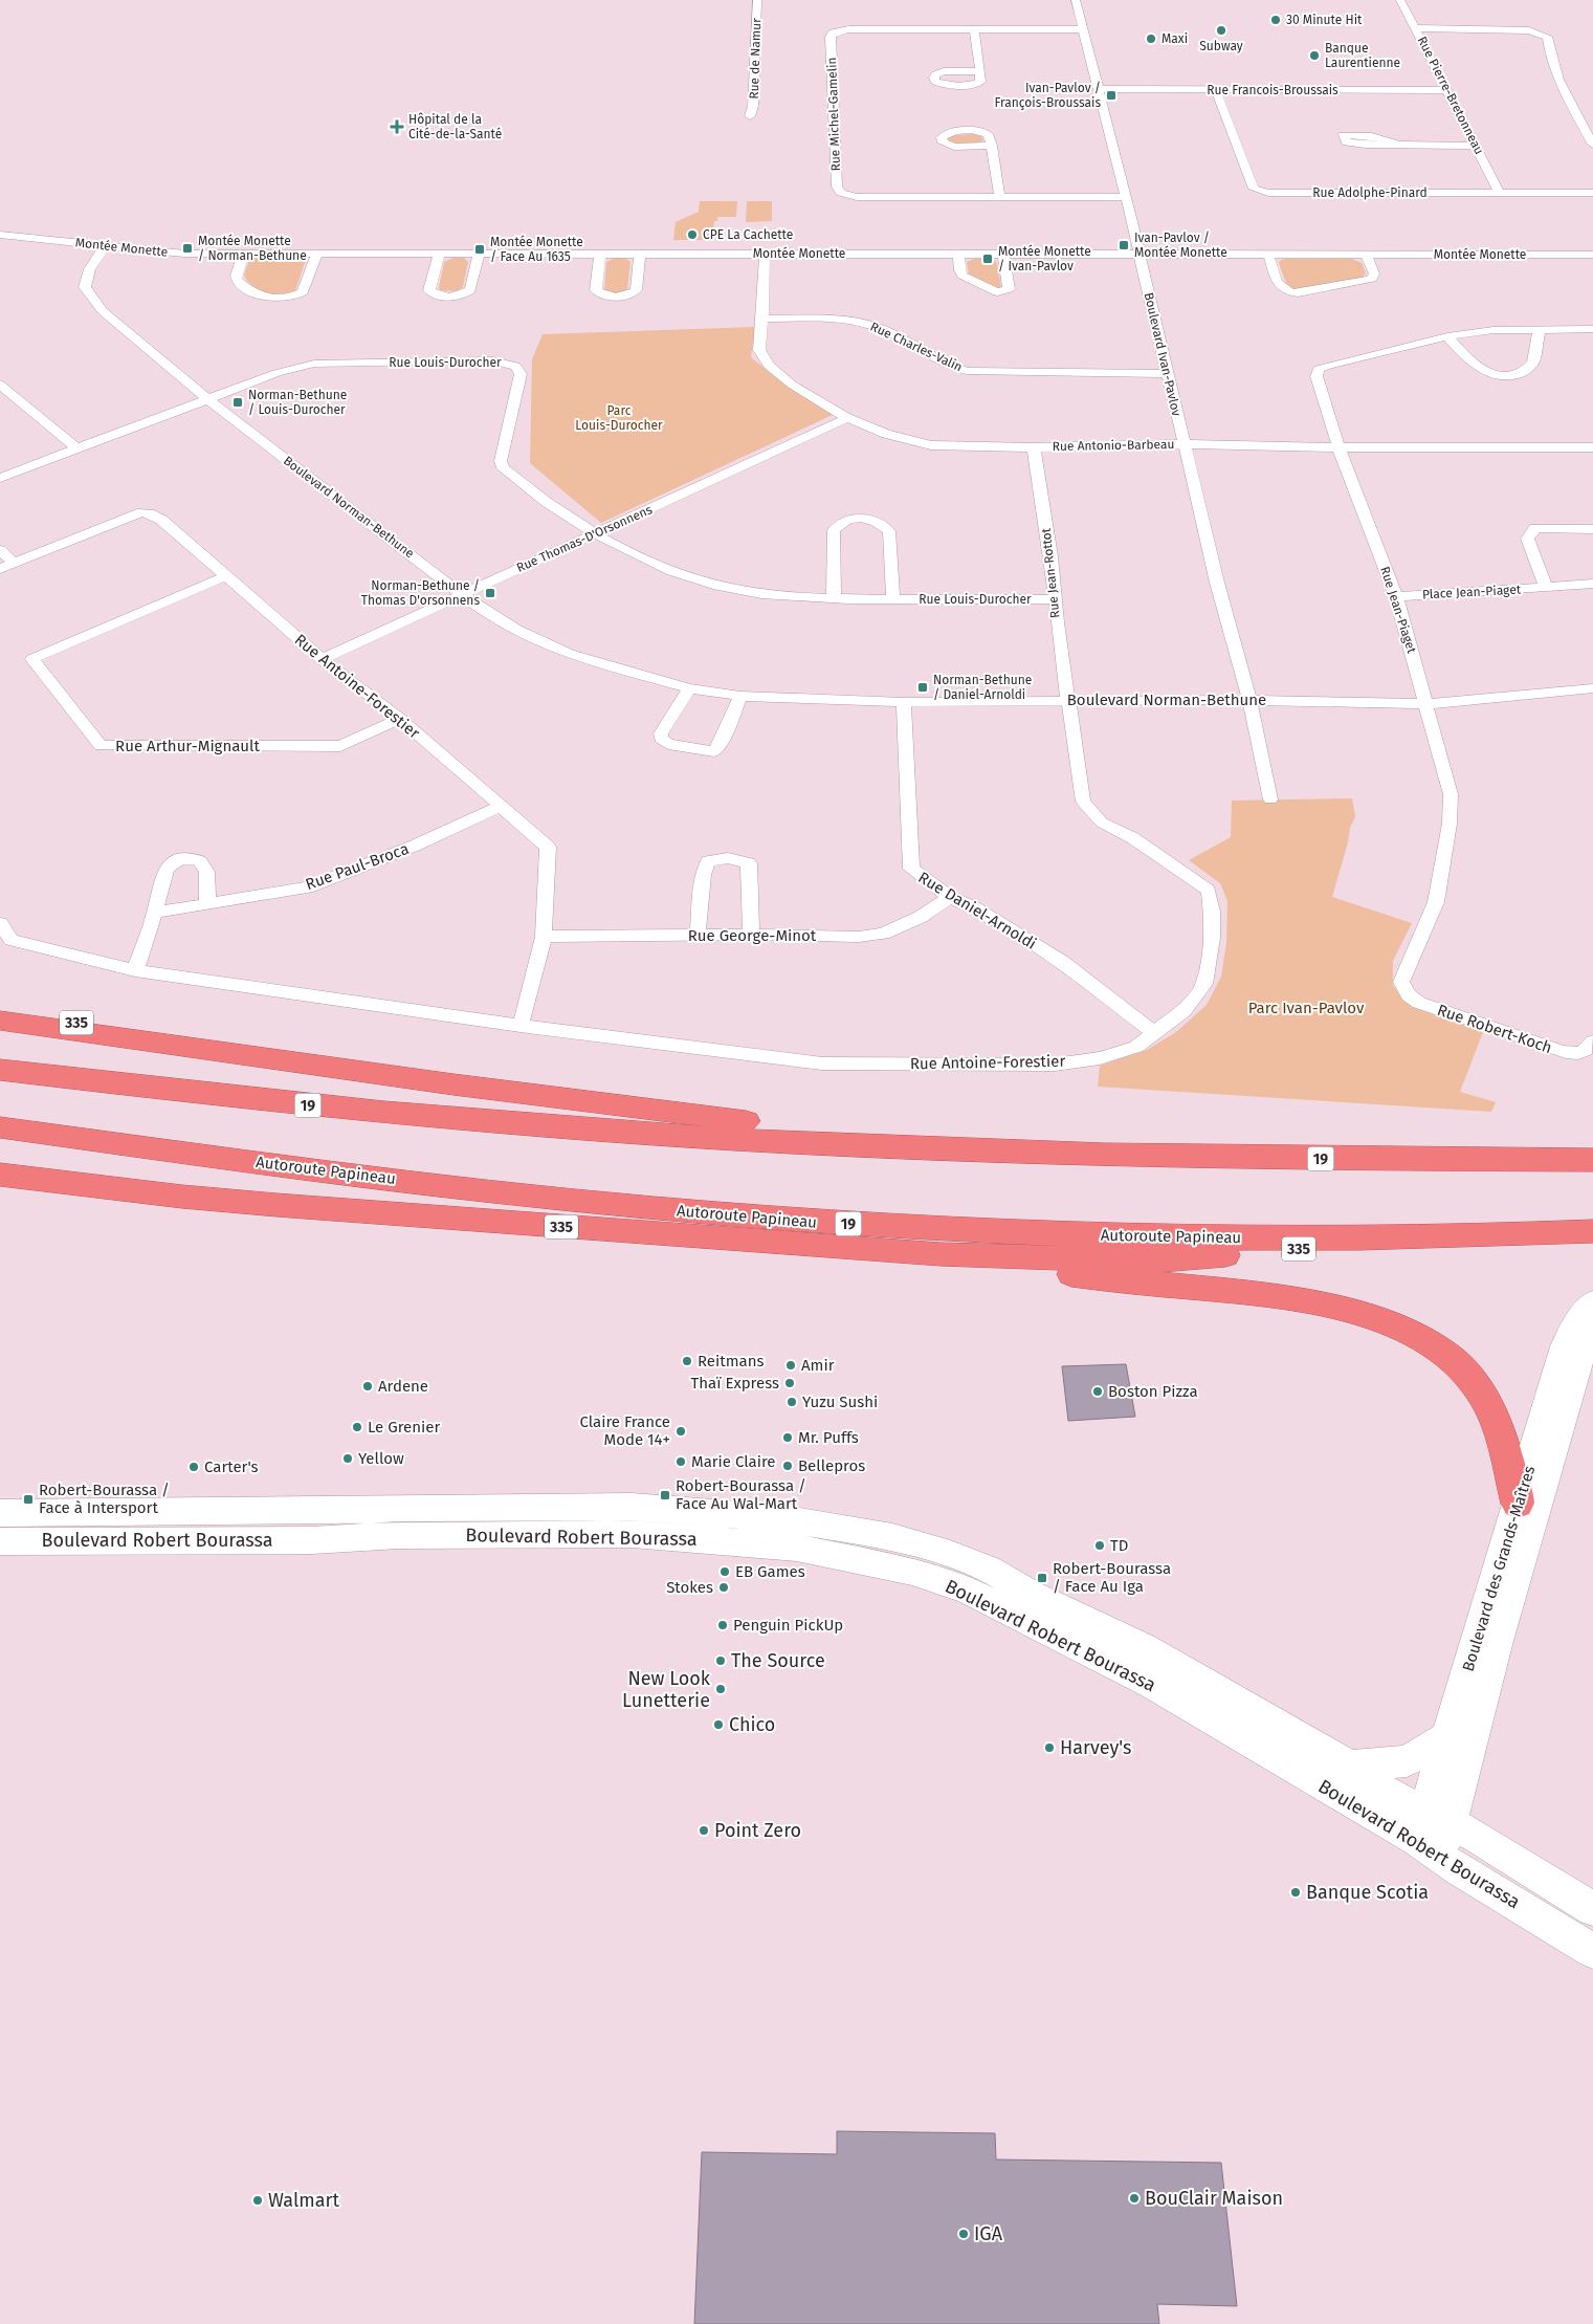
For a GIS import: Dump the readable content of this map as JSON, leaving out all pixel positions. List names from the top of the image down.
{
  "streets": {
    "highway": ["335", "19", "Autoroute Papineau"],
    "street": [
      "Rue de Namur",
      "Rue Francois-Broussais",
      "Rue Pierre-Bretonneau",
      "Rue Michel-Gamelin",
      "Rue Adolphe-Pinard",
      "Montée Monette",
      "Rue Charles-Valin",
      "Boulevard Ivan-Pavlov",
      "Rue Louis-Durocher",
      "Rue Antonio-Barbeau",
      "Boulevard Norman-Bethune",
      "Rue Thomas-D'Orsonnens",
      "Rue Jean-Rottot",
      "Place Jean-Piaget",
      "Rue Jean-Piaget",
      "Rue Antoine-Forestier",
      "Rue Arthur-Mignault",
      "Rue Paul-Broca",
      "Rue Daniel-Arnoldi",
      "Rue George-Minot",
      "Rue Robert-Koch",
      "Boulevard Robert Bourassa",
      "Boulevard des Grands-Maîtres"
    ]
  },
  "crossings": [
    ["Rue Francois-Broussais", "Rue Pierre-Bretonneau"],
    ["Rue Francois-Broussais", "Rue Adolphe-Pinard"],
    ["Rue Francois-Broussais", "Boulevard Ivan-Pavlov"],
    ["Rue Pierre-Bretonneau", "Rue Adolphe-Pinard"],
    ["Rue Michel-Gamelin", "Boulevard Ivan-Pavlov"],
    ["Montée Monette", "Boulevard Ivan-Pavlov"],
    ["Montée Monette", "Rue Antonio-Barbeau"],
    ["Montée Monette", "Boulevard Norman-Bethune"],
    ["Rue Charles-Valin", "Boulevard Ivan-Pavlov"],
    ["Rue Charles-Valin", "Rue Antonio-Barbeau"],
    ["Boulevard Ivan-Pavlov", "Rue Antonio-Barbeau"],
    ["Boulevard Ivan-Pavlov", "Boulevard Norman-Bethune"],
    ["Rue Louis-Durocher", "Boulevard Norman-Bethune"],
    ["Rue Louis-Durocher", "Rue Thomas-D'Orsonnens"],
    ["Rue Louis-Durocher", "Rue Jean-Rottot"],
    ["Rue Antonio-Barbeau", "Rue Thomas-D'Orsonnens"],
    ["Rue Antonio-Barbeau", "Rue Jean-Rottot"],
    ["Rue Antonio-Barbeau", "Rue Jean-Piaget"],
    ["Boulevard Norman-Bethune", "Rue Thomas-D'Orsonnens"],
    ["Boulevard Norman-Bethune", "Rue Jean-Rottot"],
    ["Boulevard Norman-Bethune", "Rue Jean-Piaget"],
    ["Boulevard Norman-Bethune", "Rue Antoine-Forestier"],
    ["Boulevard Norman-Bethune", "Rue Daniel-Arnoldi"],
    ["Rue Thomas-D'Orsonnens", "Rue Antoine-Forestier"],
    ["Rue Jean-Rottot", "Rue Antoine-Forestier"],
    ["Place Jean-Piaget", "Rue Jean-Piaget"],
    ["Rue Jean-Piaget", "Rue Robert-Koch"],
    ["Rue Antoine-Forestier", "Rue Arthur-Mignault"],
    ["Rue Antoine-Forestier", "Rue Paul-Broca"],
    ["Rue Antoine-Forestier", "Rue Daniel-Arnoldi"],
    ["Rue Antoine-Forestier", "Rue George-Minot"],
    ["Rue Daniel-Arnoldi", "Rue George-Minot"],
    ["335", "19"],
    ["335", "Autoroute Papineau"],
    ["Boulevard Robert Bourassa", "Boulevard des Grands-Maîtres"]
  ],
  "parks": ["Parc Louis-Durocher", "Parc Ivan-Pavlov"],
  "places": {
    "other": [
      "30 Minute Hit",
      "Subway",
      "Maxi",
      "Banque Laurentienne",
      "CPE La Cachette",
      "Reitmans",
      "Amir",
      "Thaï Express",
      "Ardene",
      "Boston Pizza",
      "Yuzu Sushi",
      "Le Grenier",
      "Claire France Mode 14+",
      "Mr. Puffs",
      "Yellow",
      "Marie Claire",
      "Bellepros",
      "Carter's",
      "TD",
      "EB Games",
      "Stokes",
      "Penguin PickUp",
      "The Source",
      "New Look Lunetterie",
      "Chico",
      "Harvey's",
      "Point Zero",
      "Banque Scotia",
      "BouClair Maison",
      "Walmart",
      "IGA"
    ],
    "transit": [
      "Ivan-Pavlov / François-Broussais",
      "Ivan-Pavlov / Montée Monette",
      "Montée Monette / Norman-Bethune",
      "Montée Monette / Face Au 1635",
      "Montée Monette / Ivan-Pavlov",
      "Norman-Bethune / Louis-Durocher",
      "Norman-Bethune / Thomas D'orsonnens",
      "Norman-Bethune / Daniel-Arnoldi",
      "Robert-Bourassa / Face Au Wal-Mart",
      "Robert-Bourassa / Face à Intersport",
      "Robert-Bourassa / Face Au Iga"
    ],
    "health": ["Hôpital de la Cité-de-la-Santé"]
  }
}
